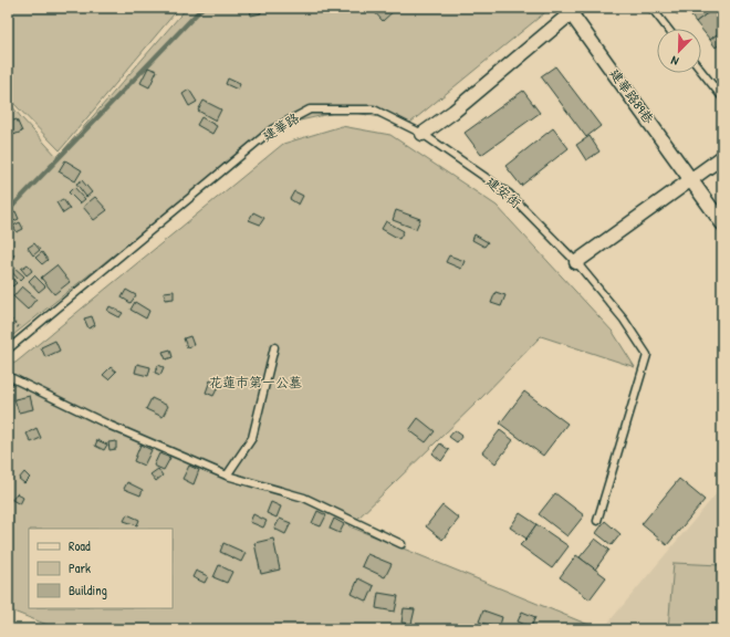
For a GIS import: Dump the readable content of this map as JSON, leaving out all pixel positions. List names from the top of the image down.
{
  "streets": {
    "street": ["建華路89巷"],
    "lane": ["建華路", "建安街"]
  },
  "crossings": [
    ["建華路", "建安街"]
  ],
  "parks": ["花蓮市第一公墓"],
  "legend": ["Road", "Park", "Building"],
  "north": "bottom left"
}
